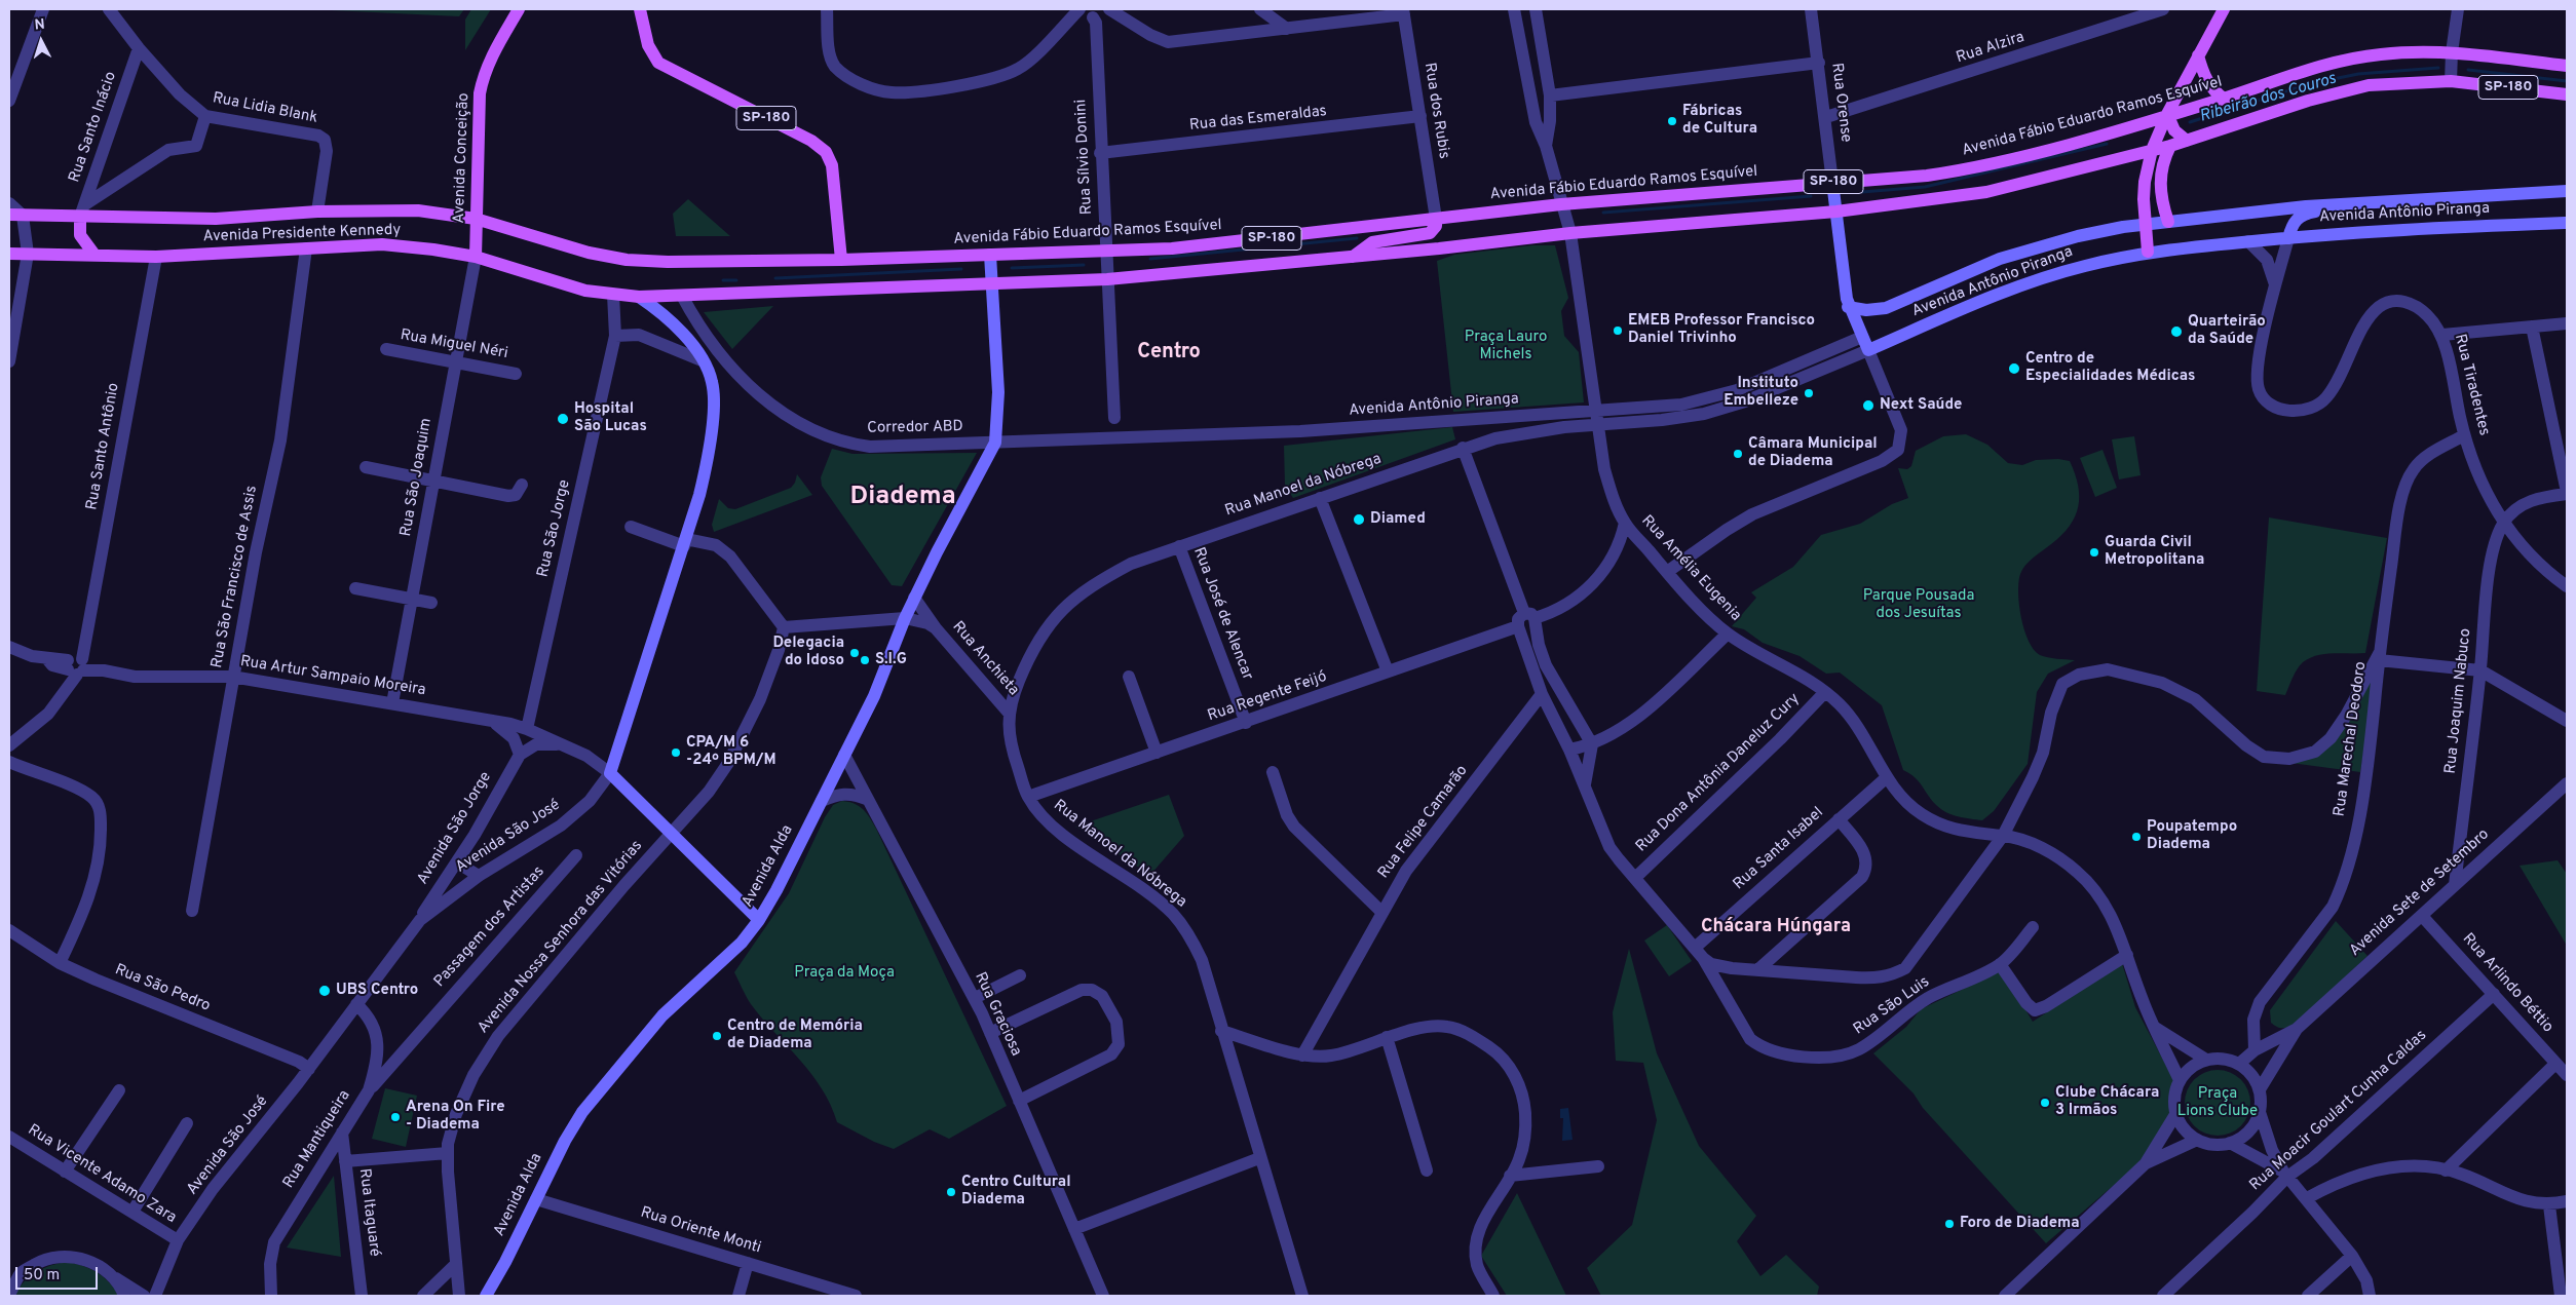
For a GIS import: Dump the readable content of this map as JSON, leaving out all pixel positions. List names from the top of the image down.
{
  "streets": {
    "main road": [
      "SP-180",
      "Rua Orense",
      "Avenida Fábio Eduardo Ramos Esquível",
      "Avenida Conceição",
      "Avenida Antônio Piranga",
      "Avenida Presidente Kennedy",
      "Avenida São José",
      "Avenida Alda"
    ],
    "street": [
      "Rua Alzira",
      "Rua Lidia Blank",
      "Rua dos Rubis",
      "Rua das Esmeraldas",
      "Rua Santo Inácio",
      "Rua Sílvio Donini",
      "Rua Miguel Néri",
      "Rua Tiradentes",
      "Corredor ABD",
      "Rua Santo Antônio",
      "Rua São Joaquim",
      "Rua Manoel da Nóbrega",
      "Rua São Jorge",
      "Rua Amélia Eugenia",
      "Rua São Francisco de Assis",
      "Rua José de Alencar",
      "Rua Anchieta",
      "Rua Artur Sampaio Moreira",
      "Rua Regente Feijó",
      "Rua Joaquim Nabuco",
      "Rua Marechal Deodoro",
      "Rua Dona Antônia Daneluz Cury",
      "Rua Felipe Camarão",
      "Avenida São Jorge",
      "Rua Santa Isabel",
      "Avenida Sete de Setembro",
      "Passagem dos Artistas",
      "Avenida Nossa Senhora das Vitórias",
      "Rua Arlindo Béttio",
      "Rua São Pedro",
      "Rua São Luis",
      "Rua Graciosa",
      "Rua Moacir Goulart Cunha Caldas",
      "Rua Mantiqueira",
      "Rua Vicente Adamo Zara",
      "Rua Itaguaré",
      "Rua Oriente Monti"
    ]
  },
  "crossings": [
    ["Rua Alzira", "Rua Orense"],
    ["SP-180", "Rua Orense"],
    ["SP-180", "Avenida Fábio Eduardo Ramos Esquível"],
    ["SP-180", "Rua Sílvio Donini"],
    ["SP-180", "Avenida Presidente Kennedy"],
    ["SP-180", "Corredor ABD"],
    ["SP-180", "Rua Amélia Eugenia"],
    ["Rua Orense", "Avenida Fábio Eduardo Ramos Esquível"],
    ["Rua Orense", "Avenida Antônio Piranga"],
    ["Rua Lidia Blank", "Rua Santo Inácio"],
    ["Rua Lidia Blank", "Avenida Presidente Kennedy"],
    ["Rua dos Rubis", "Avenida Fábio Eduardo Ramos Esquível"],
    ["Rua dos Rubis", "Rua das Esmeraldas"],
    ["Avenida Fábio Eduardo Ramos Esquível", "Rua Sílvio Donini"],
    ["Avenida Fábio Eduardo Ramos Esquível", "Avenida Presidente Kennedy"],
    ["Avenida Fábio Eduardo Ramos Esquível", "Rua Amélia Eugenia"],
    ["Rua das Esmeraldas", "Rua Sílvio Donini"],
    ["Rua Santo Inácio", "Avenida Presidente Kennedy"],
    ["Avenida Conceição", "Avenida Presidente Kennedy"],
    ["Avenida Conceição", "Rua São Joaquim"],
    ["Avenida Antônio Piranga", "Rua Tiradentes"],
    ["Avenida Antônio Piranga", "Corredor ABD"],
    ["Avenida Antônio Piranga", "Rua Manoel da Nóbrega"],
    ["Avenida Antônio Piranga", "Rua Amélia Eugenia"],
    ["Avenida Antônio Piranga", "Avenida Alda"],
    ["Avenida Presidente Kennedy", "Corredor ABD"],
    ["Avenida Presidente Kennedy", "Rua Santo Antônio"],
    ["Avenida Presidente Kennedy", "Rua São Joaquim"],
    ["Avenida Presidente Kennedy", "Rua São Jorge"],
    ["Avenida Presidente Kennedy", "Rua São Francisco de Assis"],
    ["Avenida Presidente Kennedy", "Avenida São José"],
    ["Rua Miguel Néri", "Rua São Joaquim"],
    ["Rua Tiradentes", "Rua Joaquim Nabuco"],
    ["Rua Tiradentes", "Rua Marechal Deodoro"],
    ["Corredor ABD", "Avenida Alda"],
    ["Rua Santo Antônio", "Rua Artur Sampaio Moreira"],
    ["Rua São Joaquim", "Rua Artur Sampaio Moreira"],
    ["Rua Manoel da Nóbrega", "Rua Amélia Eugenia"],
    ["Rua Manoel da Nóbrega", "Rua José de Alencar"],
    ["Rua Manoel da Nóbrega", "Rua Anchieta"],
    ["Rua Manoel da Nóbrega", "Rua Regente Feijó"],
    ["Rua São Jorge", "Rua Artur Sampaio Moreira"],
    ["Rua Amélia Eugenia", "Rua Dona Antônia Daneluz Cury"],
    ["Rua Amélia Eugenia", "Rua Santa Isabel"],
    ["Rua Amélia Eugenia", "Avenida Sete de Setembro"],
    ["Rua São Francisco de Assis", "Rua Artur Sampaio Moreira"],
    ["Rua José de Alencar", "Rua Regente Feijó"],
    ["Rua Anchieta", "Avenida Alda"],
    ["Rua Anchieta", "Avenida Nossa Senhora das Vitórias"],
    ["Rua Artur Sampaio Moreira", "Avenida São José"],
    ["Rua Joaquim Nabuco", "Avenida Sete de Setembro"],
    ["Rua Marechal Deodoro", "Avenida Sete de Setembro"],
    ["Rua Dona Antônia Daneluz Cury", "Rua São Luis"],
    ["Rua Felipe Camarão", "Rua São Luis"],
    ["Avenida São Jorge", "Avenida São José"],
    ["Avenida São José", "Rua São Pedro"],
    ["Avenida São José", "Rua Mantiqueira"],
    ["Avenida São José", "Rua Vicente Adamo Zara"],
    ["Rua Santa Isabel", "Rua São Luis"],
    ["Avenida Alda", "Rua Graciosa"],
    ["Avenida Alda", "Rua Oriente Monti"],
    ["Avenida Sete de Setembro", "Rua Arlindo Béttio"],
    ["Passagem dos Artistas", "Rua Mantiqueira"],
    ["Rua Arlindo Béttio", "Rua Moacir Goulart Cunha Caldas"],
    ["Rua Mantiqueira", "Rua Itaguaré"]
  ],
  "districts": ["Centro", "Diadema", "Chácara Húngara"],
  "water": ["Ribeirão dos Couros"],
  "parks": [
    "Praça Lauro Michels",
    "Parque Pousada dos Jesuítas",
    "Praça da Moça",
    "Praça Lions Clube"
  ],
  "places": [
    "Fábricas de Cultura",
    "EMEB Professor Francisco Daniel Trivinho",
    "Quarteirão da Saúde",
    "Centro de Especialidades Médicas",
    "Instituto Embelleze",
    "Next Saúde",
    "Hospital São Lucas",
    "Câmara Municipal de Diadema",
    "Diamed",
    "Guarda Civil Metropolitana",
    "Delegacia do Idoso",
    "S.I.G",
    "CPA/M 6 -24º BPM/M",
    "Poupatempo Diadema",
    "UBS Centro",
    "Centro de Memória de Diadema",
    "Clube Chácara 3 Irmãos",
    "Arena On Fire - Diadema",
    "Centro Cultural Diadema",
    "Foro de Diadema"
  ],
  "scale_bar": "50 m",
  "north": "top"
}
